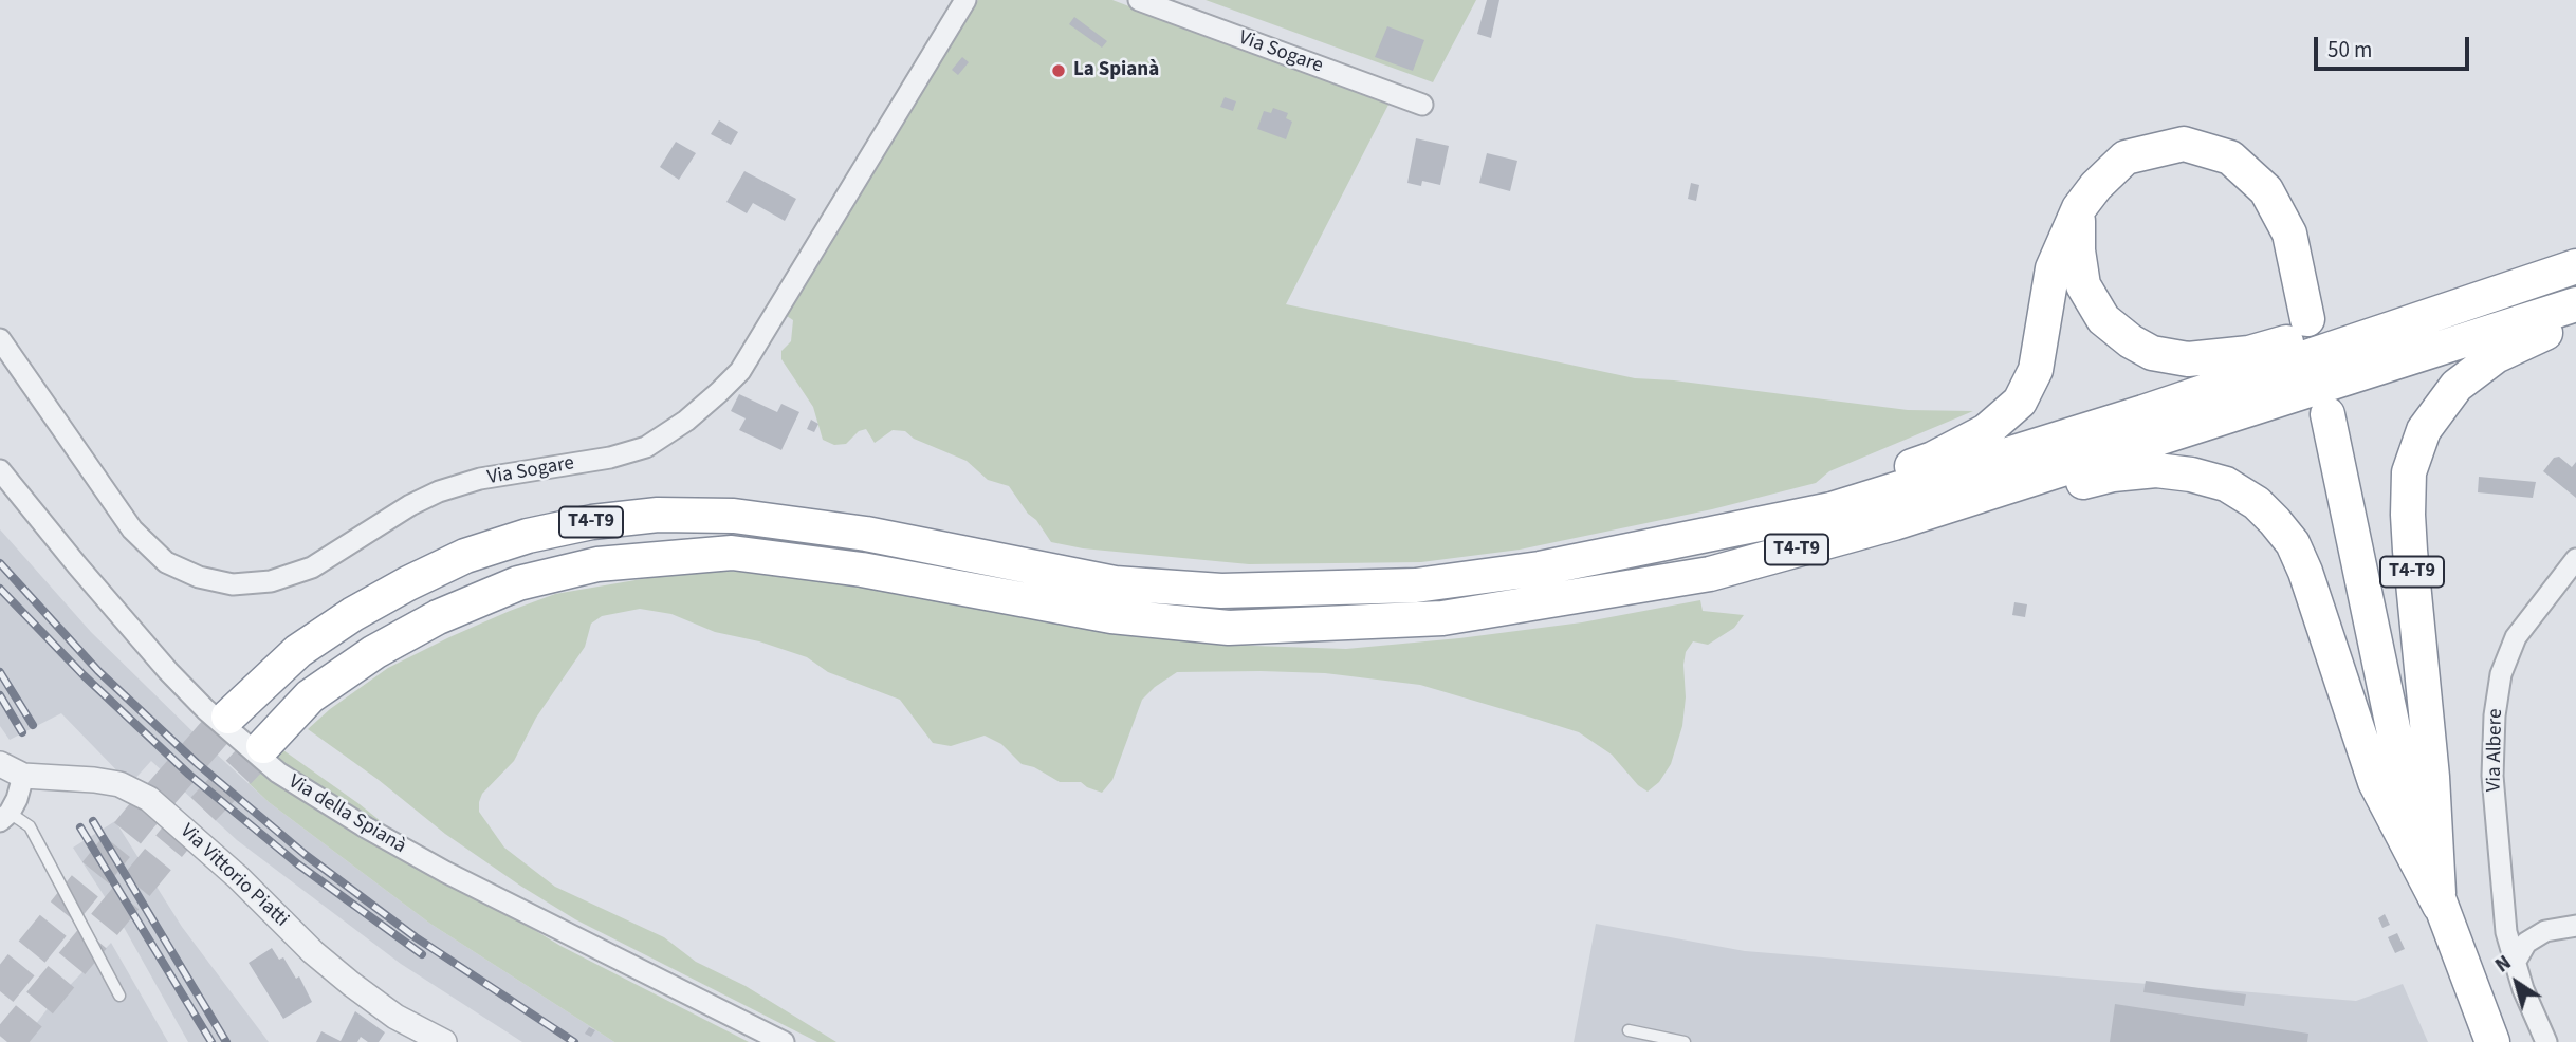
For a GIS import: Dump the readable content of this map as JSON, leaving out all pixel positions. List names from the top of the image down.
{
  "streets": {
    "highway": ["T4-T9"],
    "street": [
      "Via Sogare",
      "Via Albere",
      "Via della Spianà",
      "Via Vittorio Piatti"
    ]
  },
  "places": ["La Spianà"],
  "scale_bar": "50 m",
  "north": "top left"
}
